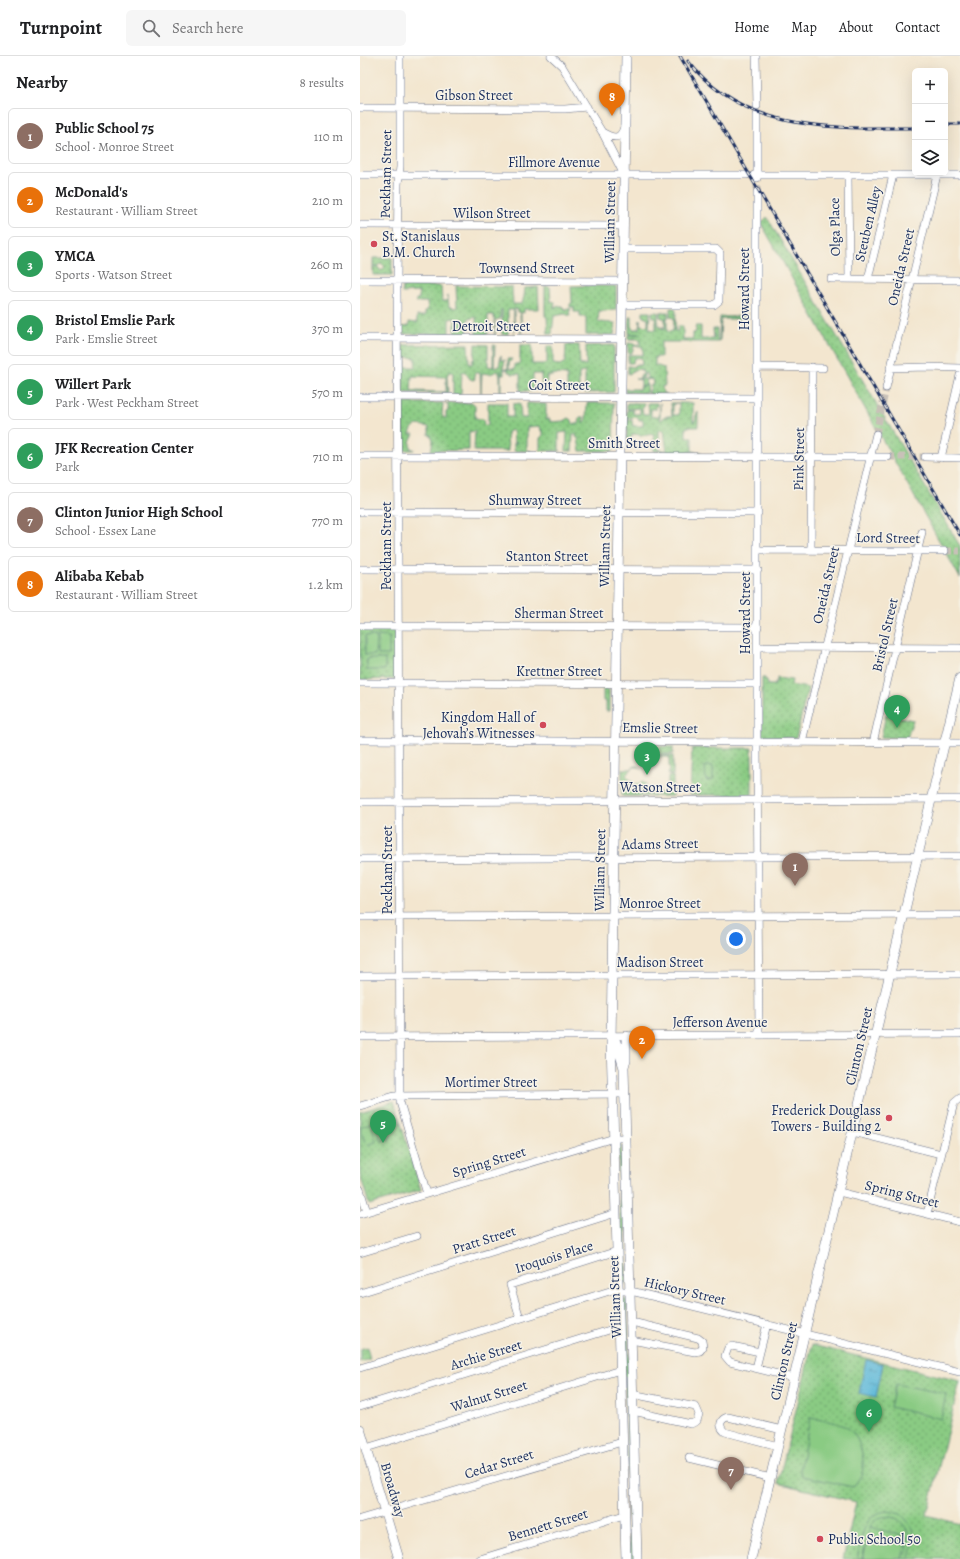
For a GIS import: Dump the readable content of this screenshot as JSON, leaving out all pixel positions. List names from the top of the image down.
{
  "streets": {
    "main road": ["William Street", "Clinton Street", "Broadway"],
    "street": [
      "Gibson Street",
      "Fillmore Avenue",
      "Peckham Street",
      "Wilson Street",
      "Steuben Alley",
      "Olga Place",
      "Oneida Street",
      "Townsend Street",
      "Howard Street",
      "Detroit Street",
      "Coit Street",
      "Smith Street",
      "Pink Street",
      "Shumway Street",
      "Lord Street",
      "Stanton Street",
      "Sherman Street",
      "Bristol Street",
      "Krettner Street",
      "Emslie Street",
      "Watson Street",
      "Adams Street",
      "Monroe Street",
      "Madison Street",
      "Jefferson Avenue",
      "Mortimer Street",
      "Spring Street",
      "Pratt Street",
      "Iroquois Place",
      "Hickory Street",
      "Archie Street",
      "Walnut Street",
      "Cedar Street",
      "Bennett Street"
    ]
  },
  "crossings": [
    ["Gibson Street", "Peckham Street"],
    ["Fillmore Avenue", "Peckham Street"],
    ["Fillmore Avenue", "William Street"],
    ["Fillmore Avenue", "Steuben Alley"],
    ["Fillmore Avenue", "Olga Place"],
    ["Peckham Street", "Wilson Street"],
    ["Peckham Street", "Townsend Street"],
    ["Peckham Street", "Detroit Street"],
    ["Peckham Street", "Coit Street"],
    ["Peckham Street", "Smith Street"],
    ["Peckham Street", "Shumway Street"],
    ["Peckham Street", "Stanton Street"],
    ["Peckham Street", "Sherman Street"],
    ["Peckham Street", "Krettner Street"],
    ["Peckham Street", "Emslie Street"],
    ["Peckham Street", "Watson Street"],
    ["Peckham Street", "Adams Street"],
    ["Peckham Street", "Monroe Street"],
    ["Peckham Street", "Madison Street"],
    ["Peckham Street", "Jefferson Avenue"],
    ["Peckham Street", "Mortimer Street"],
    ["Peckham Street", "Spring Street"],
    ["Wilson Street", "William Street"],
    ["William Street", "Townsend Street"],
    ["William Street", "Detroit Street"],
    ["William Street", "Coit Street"],
    ["William Street", "Smith Street"],
    ["William Street", "Shumway Street"],
    ["William Street", "Stanton Street"],
    ["William Street", "Sherman Street"],
    ["William Street", "Krettner Street"],
    ["William Street", "Emslie Street"],
    ["William Street", "Watson Street"],
    ["William Street", "Adams Street"],
    ["William Street", "Monroe Street"],
    ["William Street", "Madison Street"],
    ["William Street", "Jefferson Avenue"],
    ["William Street", "Mortimer Street"],
    ["William Street", "Spring Street"],
    ["William Street", "Pratt Street"],
    ["William Street", "Iroquois Place"],
    ["William Street", "Hickory Street"],
    ["William Street", "Archie Street"],
    ["William Street", "Walnut Street"],
    ["William Street", "Cedar Street"],
    ["William Street", "Bennett Street"],
    ["Oneida Street", "Smith Street"],
    ["Oneida Street", "Lord Street"],
    ["Oneida Street", "Emslie Street"],
    ["Howard Street", "Coit Street"],
    ["Howard Street", "Smith Street"],
    ["Howard Street", "Shumway Street"],
    ["Howard Street", "Lord Street"],
    ["Howard Street", "Stanton Street"],
    ["Howard Street", "Sherman Street"],
    ["Howard Street", "Krettner Street"],
    ["Howard Street", "Emslie Street"],
    ["Howard Street", "Watson Street"],
    ["Howard Street", "Adams Street"],
    ["Howard Street", "Monroe Street"],
    ["Howard Street", "Madison Street"],
    ["Howard Street", "Jefferson Avenue"],
    ["Smith Street", "Pink Street"],
    ["Pink Street", "Lord Street"],
    ["Lord Street", "Bristol Street"],
    ["Bristol Street", "Emslie Street"],
    ["Emslie Street", "Clinton Street"],
    ["Watson Street", "Clinton Street"],
    ["Adams Street", "Clinton Street"],
    ["Monroe Street", "Clinton Street"],
    ["Madison Street", "Clinton Street"],
    ["Jefferson Avenue", "Clinton Street"],
    ["Clinton Street", "Spring Street"],
    ["Clinton Street", "Hickory Street"],
    ["Iroquois Place", "Hickory Street"],
    ["Walnut Street", "Broadway"],
    ["Cedar Street", "Broadway"]
  ],
  "places": [
    "St. Stanislaus B.M. Church",
    "Kingdom Hall of Jehovah’s Witnesses",
    "Frederick Douglass Towers - Building 2",
    "Public School 50"
  ],
  "page": {
    "header": "Turnpoint",
    "search": "Search here",
    "nav": [
      "Home",
      "Map",
      "About",
      "Contact"
    ],
    "heading": ["Nearby", "8 results"],
    "map_buttons": ["+", "−"],
    "pins": [
      "8",
      "4",
      "3",
      "1",
      "2",
      "5",
      "6",
      "7"
    ],
    "list": [
      {
        "mark": "1",
        "name": "Public School 75",
        "note": "School · Monroe Street",
        "value": "110 m"
      },
      {
        "mark": "2",
        "name": "McDonald's",
        "note": "Restaurant · William Street",
        "value": "210 m"
      },
      {
        "mark": "3",
        "name": "YMCA",
        "note": "Sports · Watson Street",
        "value": "260 m"
      },
      {
        "mark": "4",
        "name": "Bristol Emslie Park",
        "note": "Park · Emslie Street",
        "value": "370 m"
      },
      {
        "mark": "5",
        "name": "Willert Park",
        "note": "Park · West Peckham Street",
        "value": "570 m"
      },
      {
        "mark": "6",
        "name": "JFK Recreation Center",
        "note": "Park",
        "value": "710 m"
      },
      {
        "mark": "7",
        "name": "Clinton Junior High School",
        "note": "School · Essex Lane",
        "value": "770 m"
      },
      {
        "mark": "8",
        "name": "Alibaba Kebab",
        "note": "Restaurant · William Street",
        "value": "1.2 km"
      }
    ]
  }
}
